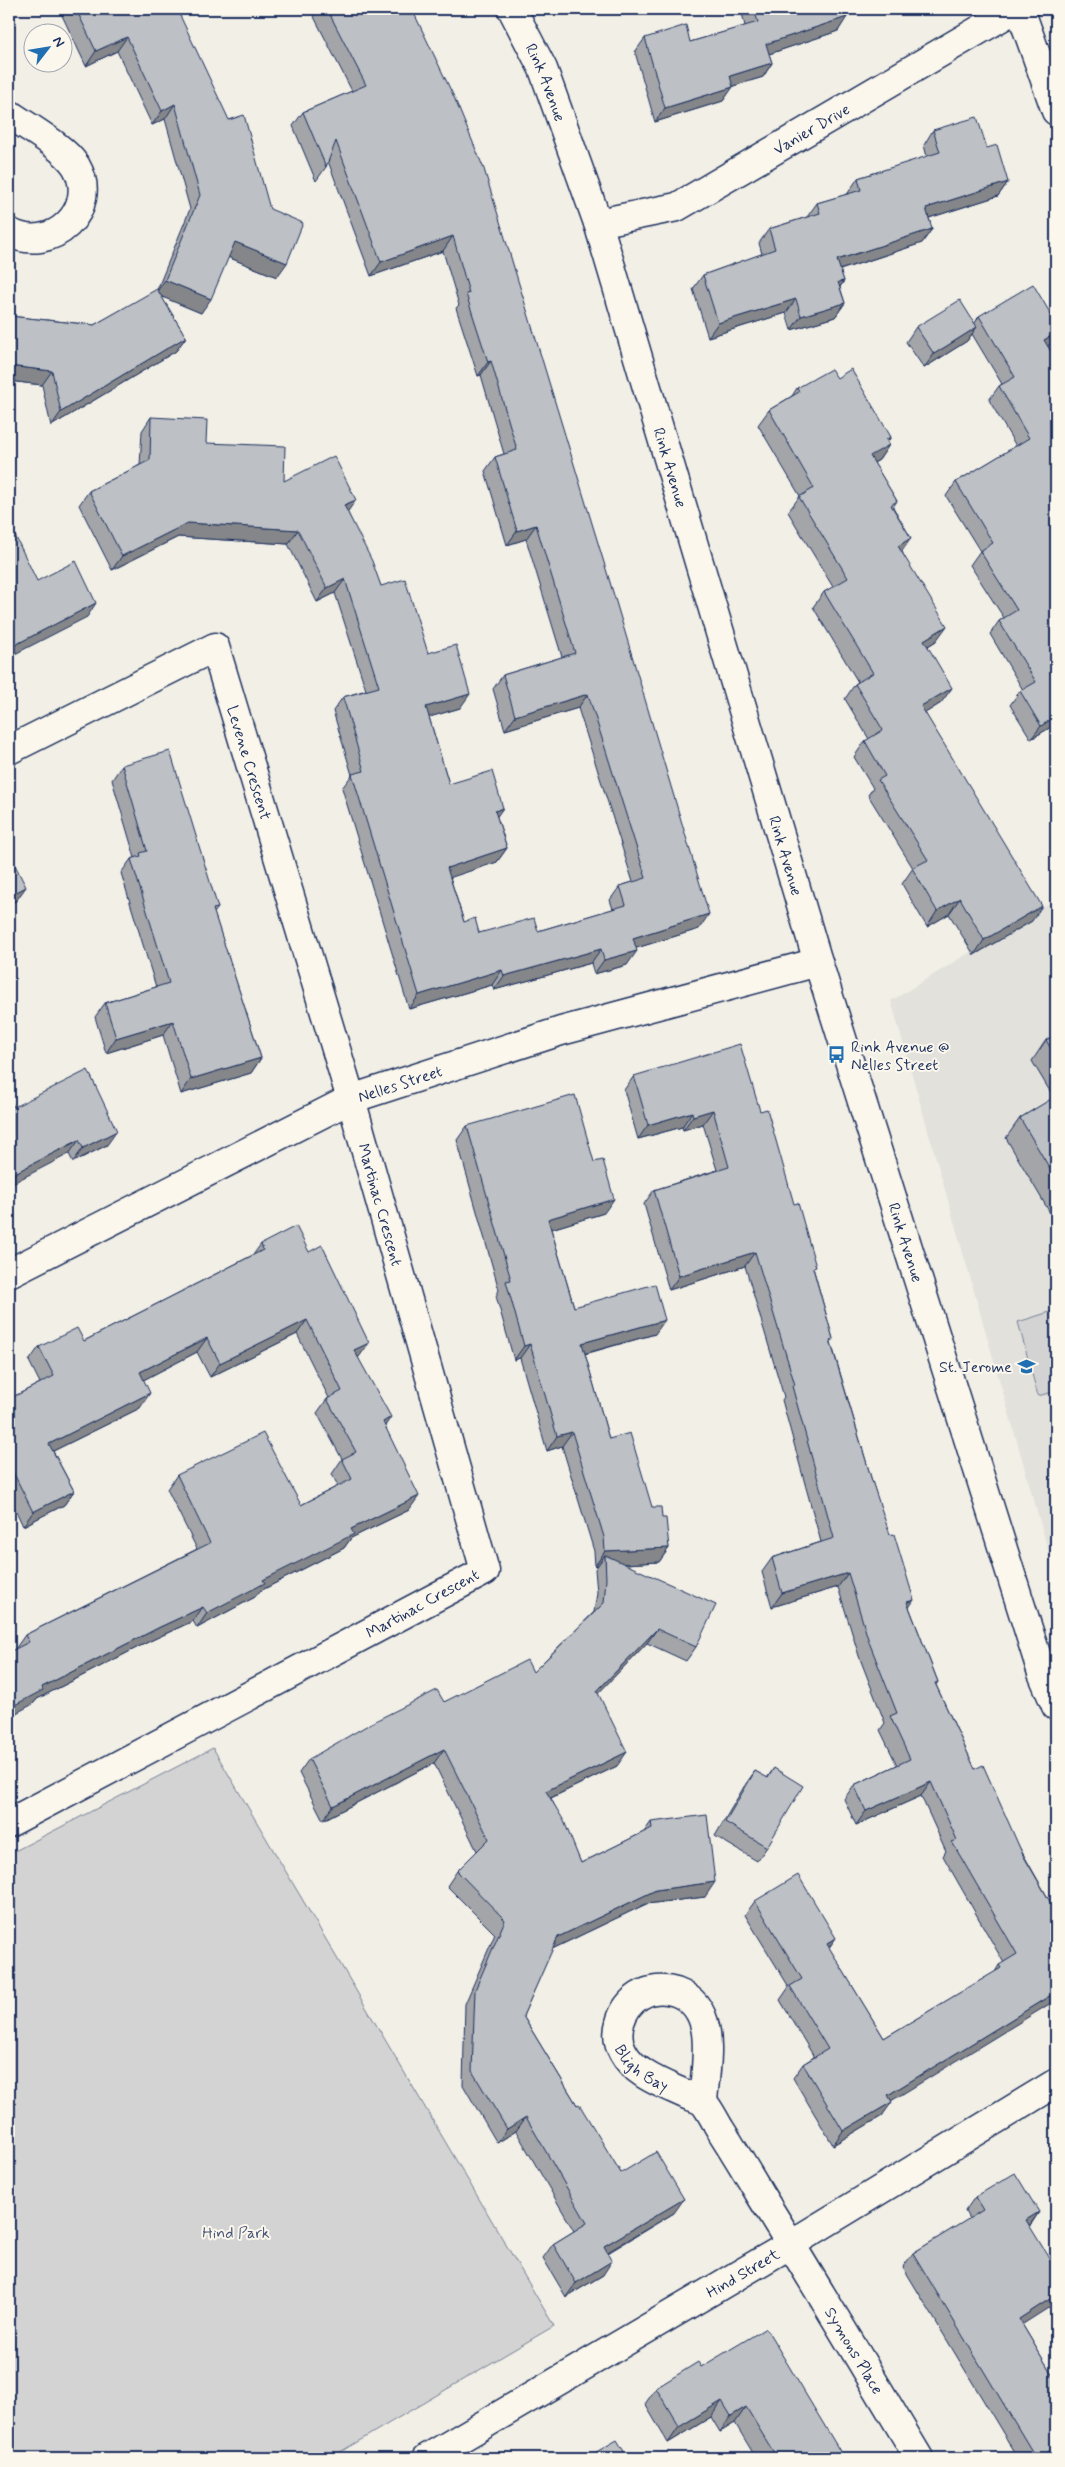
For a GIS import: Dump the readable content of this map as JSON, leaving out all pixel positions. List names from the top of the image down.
{
  "streets": {
    "street": [
      "Rink Avenue",
      "Vanier Drive",
      "Levene Crescent",
      "Nelles Street",
      "Martinac Crescent",
      "Hind Street",
      "Symons Place"
    ]
  },
  "crossings": [
    ["Rink Avenue", "Vanier Drive"],
    ["Rink Avenue", "Nelles Street"],
    ["Levene Crescent", "Nelles Street"],
    ["Levene Crescent", "Martinac Crescent"],
    ["Nelles Street", "Martinac Crescent"],
    ["Hind Street", "Symons Place"]
  ],
  "parks": ["Hind Park"],
  "places": {
    "bus stop": ["Rink Avenue @ Nelles Street"],
    "school or university": ["St. Jerome"]
  },
  "north": "top right"
}
